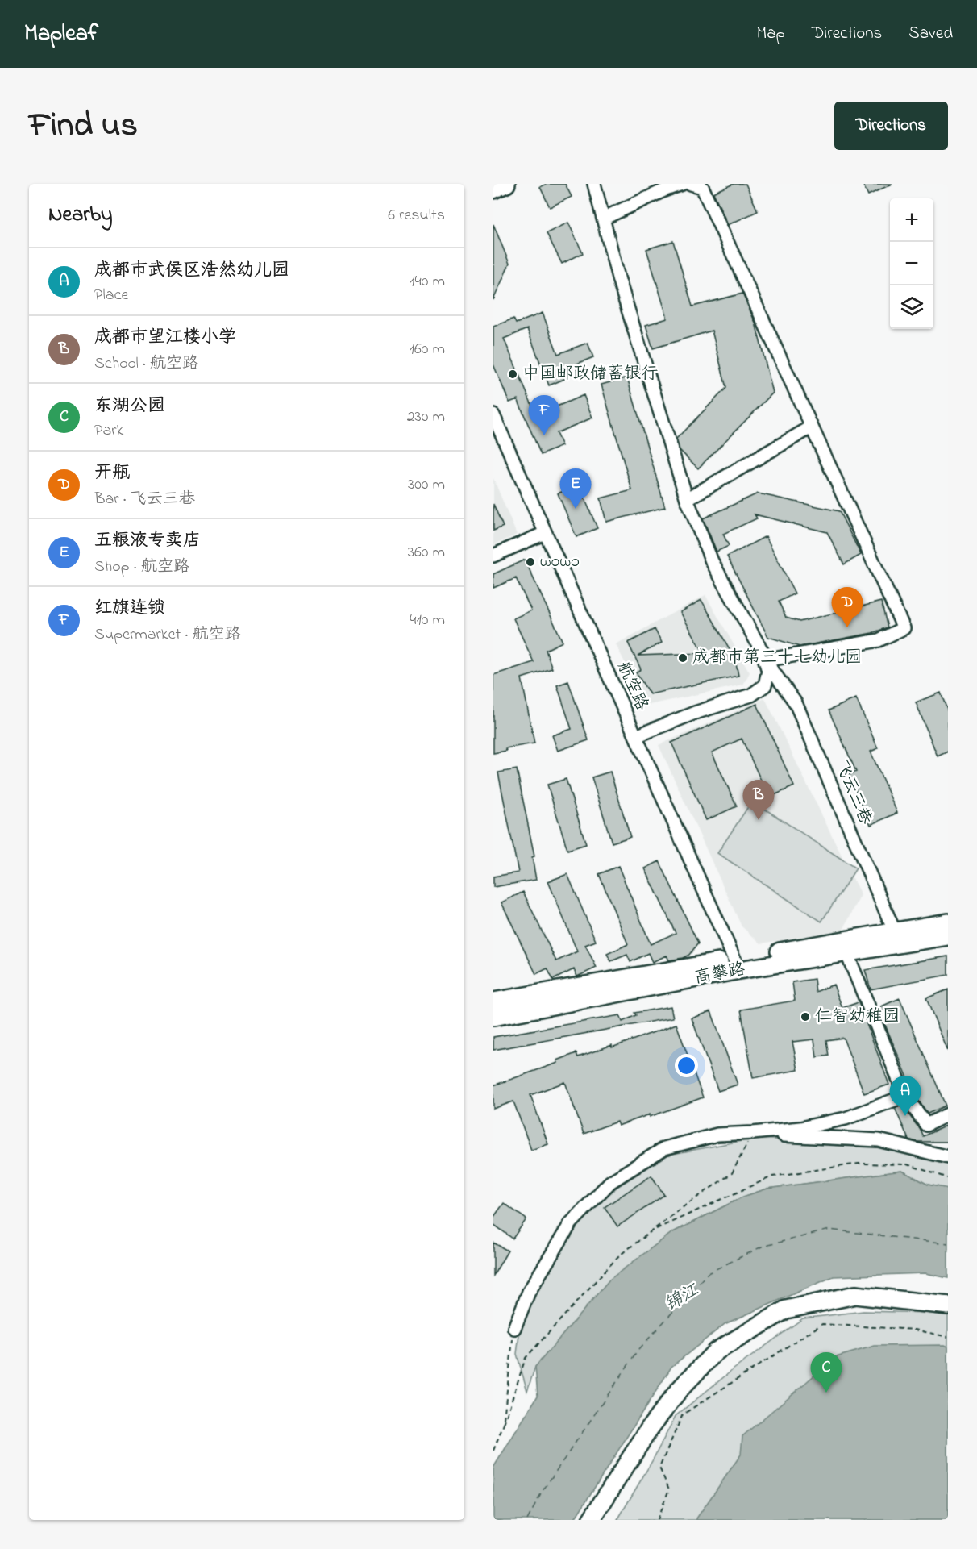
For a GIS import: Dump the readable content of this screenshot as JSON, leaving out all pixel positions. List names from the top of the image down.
{
  "streets": {
    "main road": ["高攀路"],
    "street": ["航空路", "飞云三巷"]
  },
  "crossings": [
    ["航空路", "高攀路"],
    ["飞云三巷", "高攀路"]
  ],
  "water": ["锦江"],
  "places": [
    "中国邮政储蓄银行",
    "wowo",
    "成都市第三十七幼儿园",
    "仁智幼稚园"
  ],
  "page": {
    "header": "Mapleaf",
    "nav": ["Map", "Directions", "Saved"],
    "title": "Find us",
    "buttons": "Directions",
    "heading": ["Nearby", "6 results"],
    "map_buttons": ["+", "−"],
    "list": [
      {
        "mark": "A",
        "name": "成都市武侯区浩然幼儿园",
        "note": "Place",
        "value": "140 m"
      },
      {
        "mark": "B",
        "name": "成都市望江楼小学",
        "note": "School · 航空路",
        "value": "160 m"
      },
      {
        "mark": "C",
        "name": "东湖公园",
        "note": "Park",
        "value": "230 m"
      },
      {
        "mark": "D",
        "name": "开瓶",
        "note": "Bar · 飞云三巷",
        "value": "300 m"
      },
      {
        "mark": "E",
        "name": "五粮液专卖店",
        "note": "Shop · 航空路",
        "value": "360 m"
      },
      {
        "mark": "F",
        "name": "红旗连锁",
        "note": "Supermarket · 航空路",
        "value": "410 m"
      }
    ],
    "pins": [
      "F",
      "E",
      "D",
      "B",
      "A",
      "C"
    ]
  }
}
